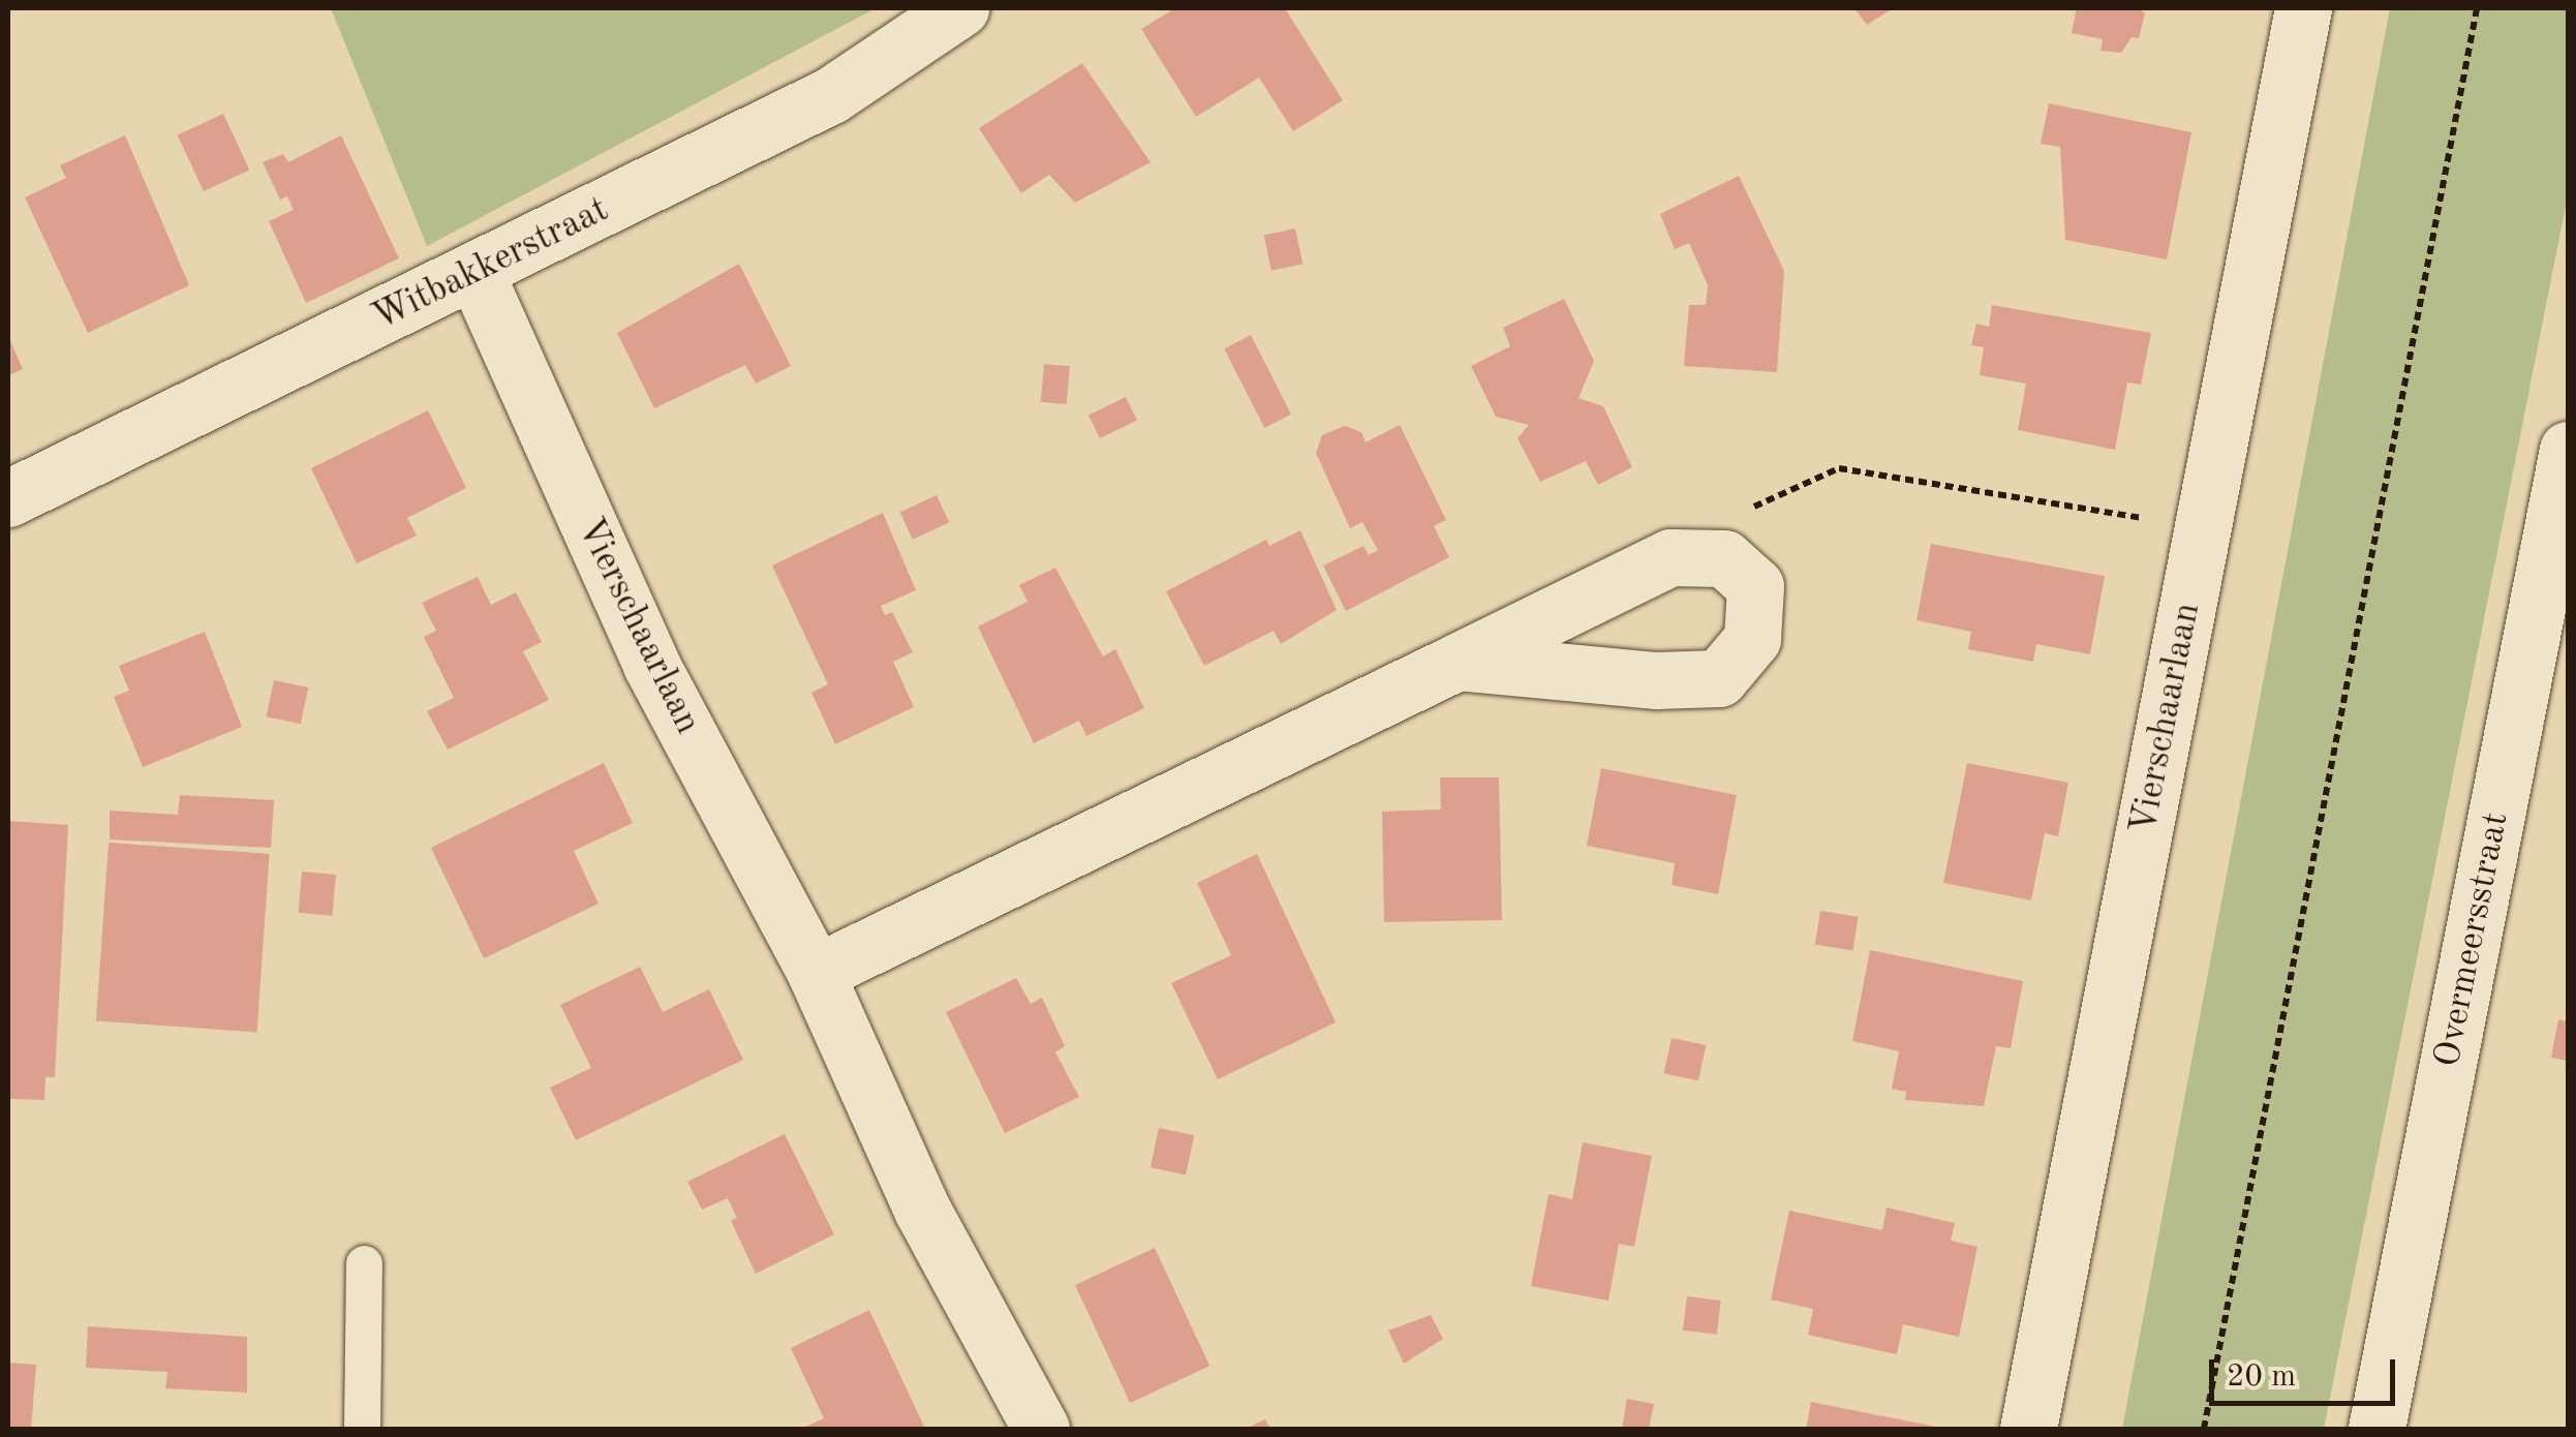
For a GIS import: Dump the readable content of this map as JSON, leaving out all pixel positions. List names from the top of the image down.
{
  "streets": {
    "street": ["Witbakkerstraat", "Vierschaarlaan", "Overmeersstraat"]
  },
  "crossings": [
    ["Witbakkerstraat", "Vierschaarlaan"]
  ],
  "scale_bar": "20 m"
}
